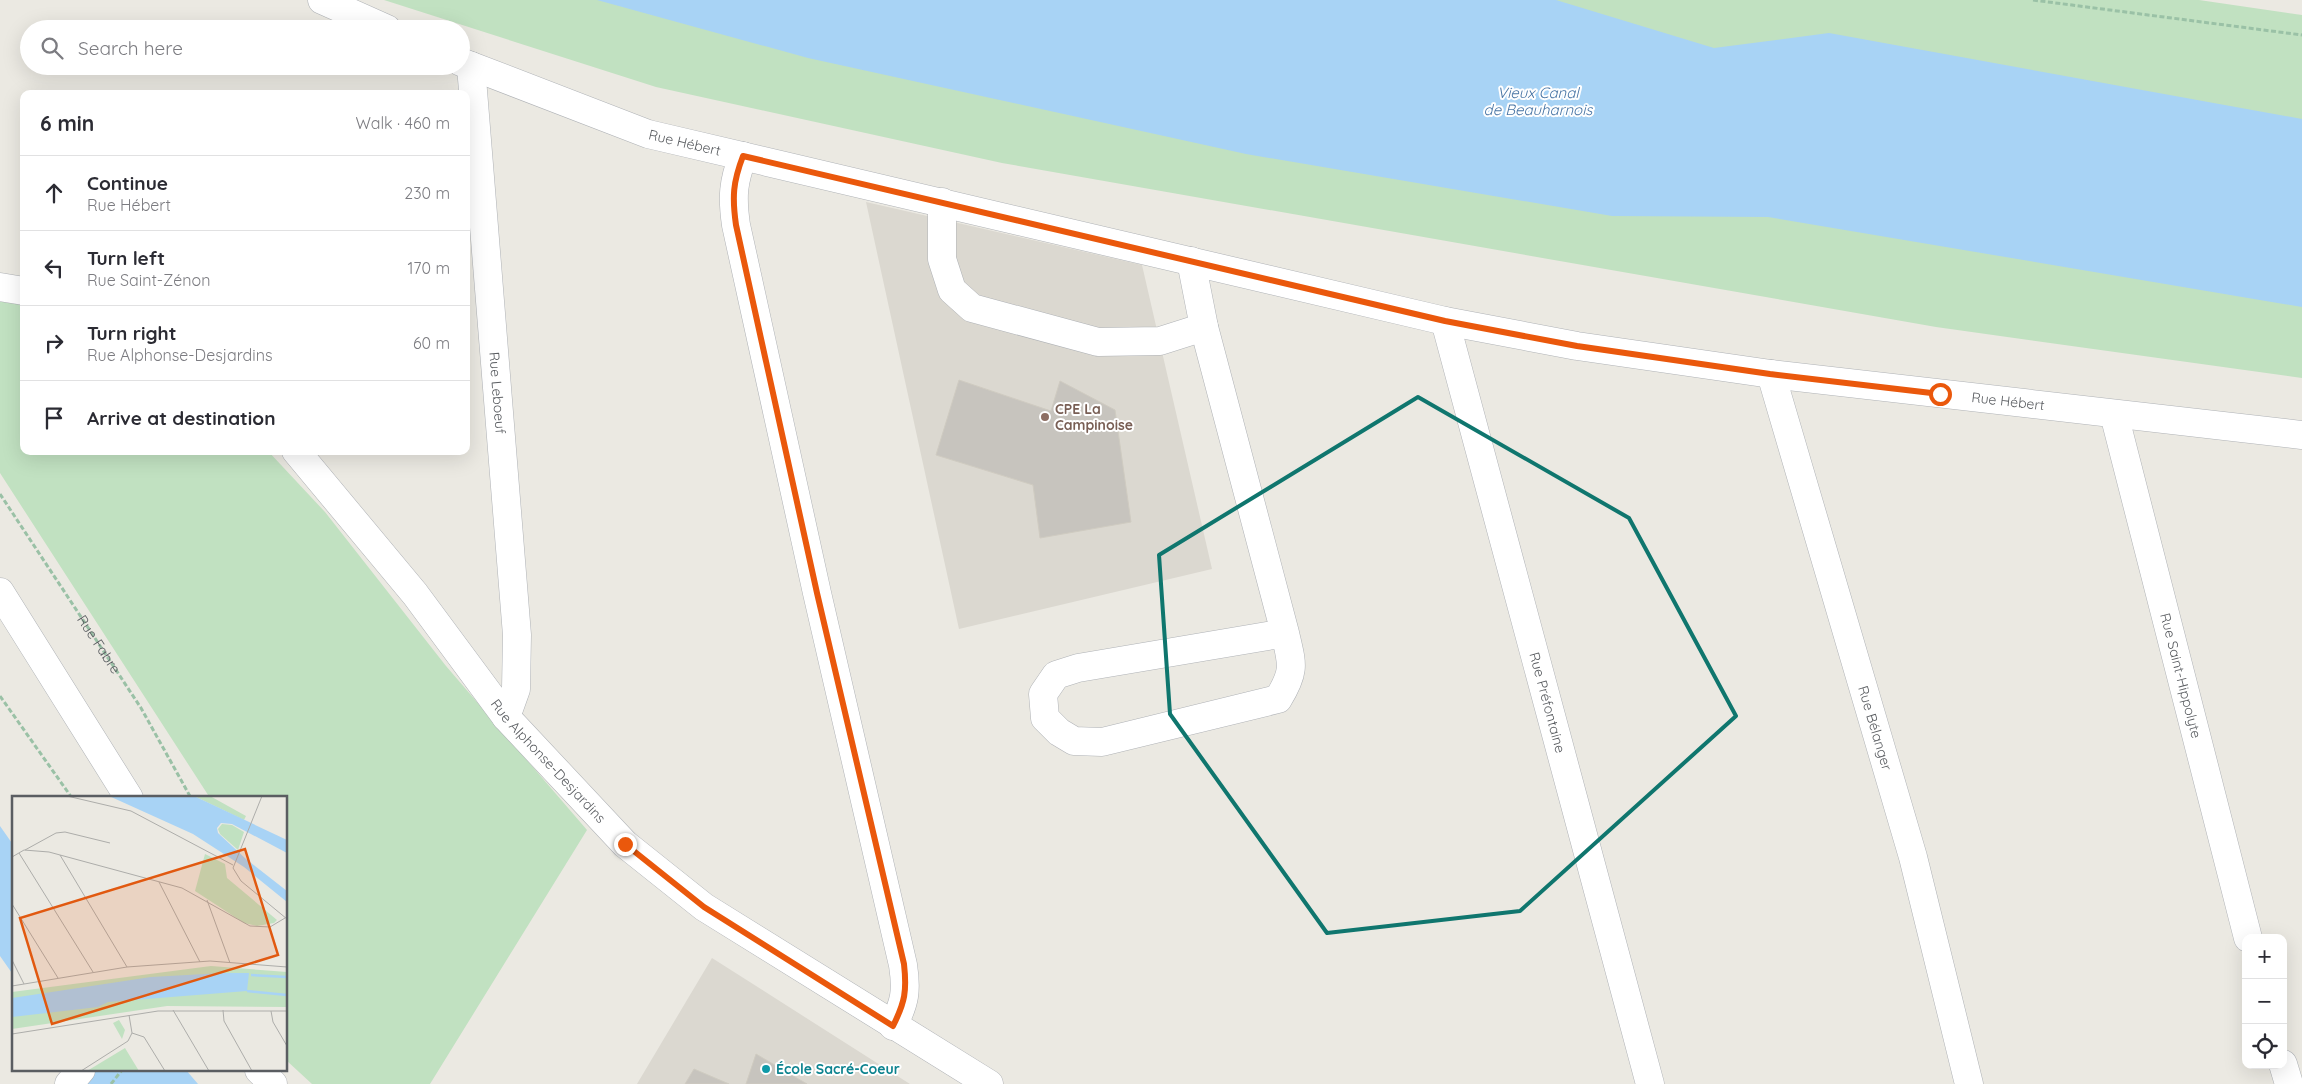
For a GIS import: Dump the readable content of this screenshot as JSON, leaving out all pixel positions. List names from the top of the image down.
{
  "streets": {
    "street": [
      "Rue Hébert",
      "Rue Leboeuf",
      "Rue Saint-Hippolyte",
      "Rue Préfontaine",
      "Rue Bélanger",
      "Rue Alphonse-Desjardins"
    ],
    "path": ["Rue Fabre"]
  },
  "crossings": [
    ["Rue Hébert", "Rue Saint-Hippolyte"],
    ["Rue Hébert", "Rue Préfontaine"],
    ["Rue Hébert", "Rue Bélanger"],
    ["Rue Leboeuf", "Rue Alphonse-Desjardins"]
  ],
  "water": ["Vieux Canal de Beauharnois"],
  "places": ["CPE La Campinoise", "École Sacré-Coeur"],
  "page": {
    "search": "Search here",
    "heading": ["6 min", "Walk · 460 m"],
    "list": [
      ["Continue", "Rue Hébert", "230 m"],
      ["Turn left", "Rue Saint-Zénon", "170 m"],
      ["Turn right", "Rue Alphonse-Desjardins", "60 m"],
      "Arrive at destination"
    ],
    "map_buttons": ["+", "−"]
  }
}
